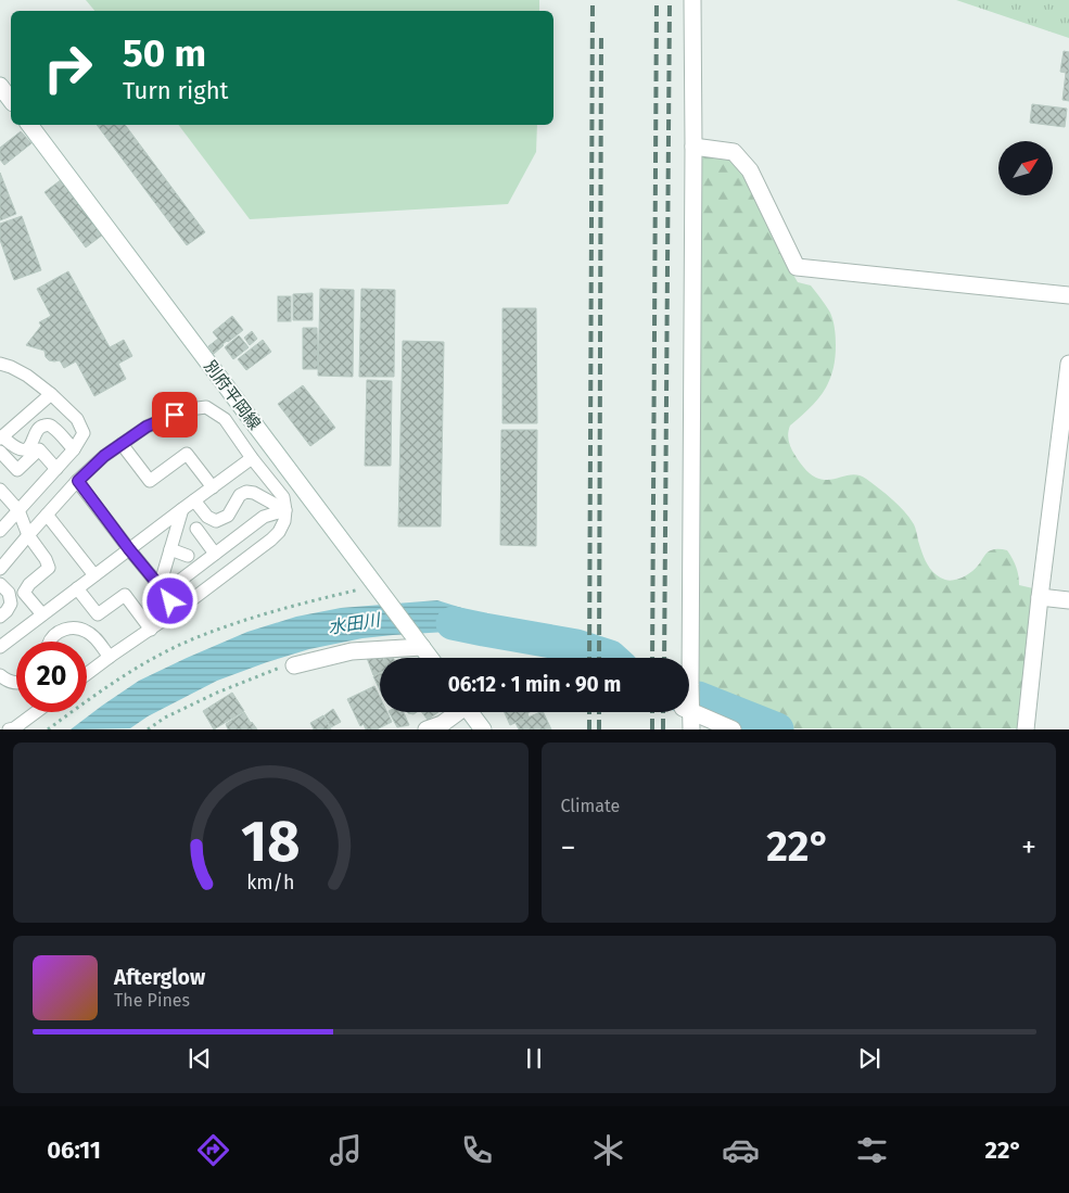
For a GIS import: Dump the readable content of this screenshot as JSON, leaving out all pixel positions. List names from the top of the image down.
{
  "streets": {
    "street": ["別府平岡線"]
  },
  "water": ["水田川"],
  "north": "top right",
  "page": {
    "turn": ["50 m", "Turn right"],
    "limit": "20",
    "trip": "06:12 · 1 min · 90 m",
    "tile": "Climate",
    "heat": ["−", "22°", "+"],
    "song": ["Afterglow", "The Pines"],
    "tabs": ["06:11", "22°"],
    "gauge": ["18", "km/h"]
  }
}
